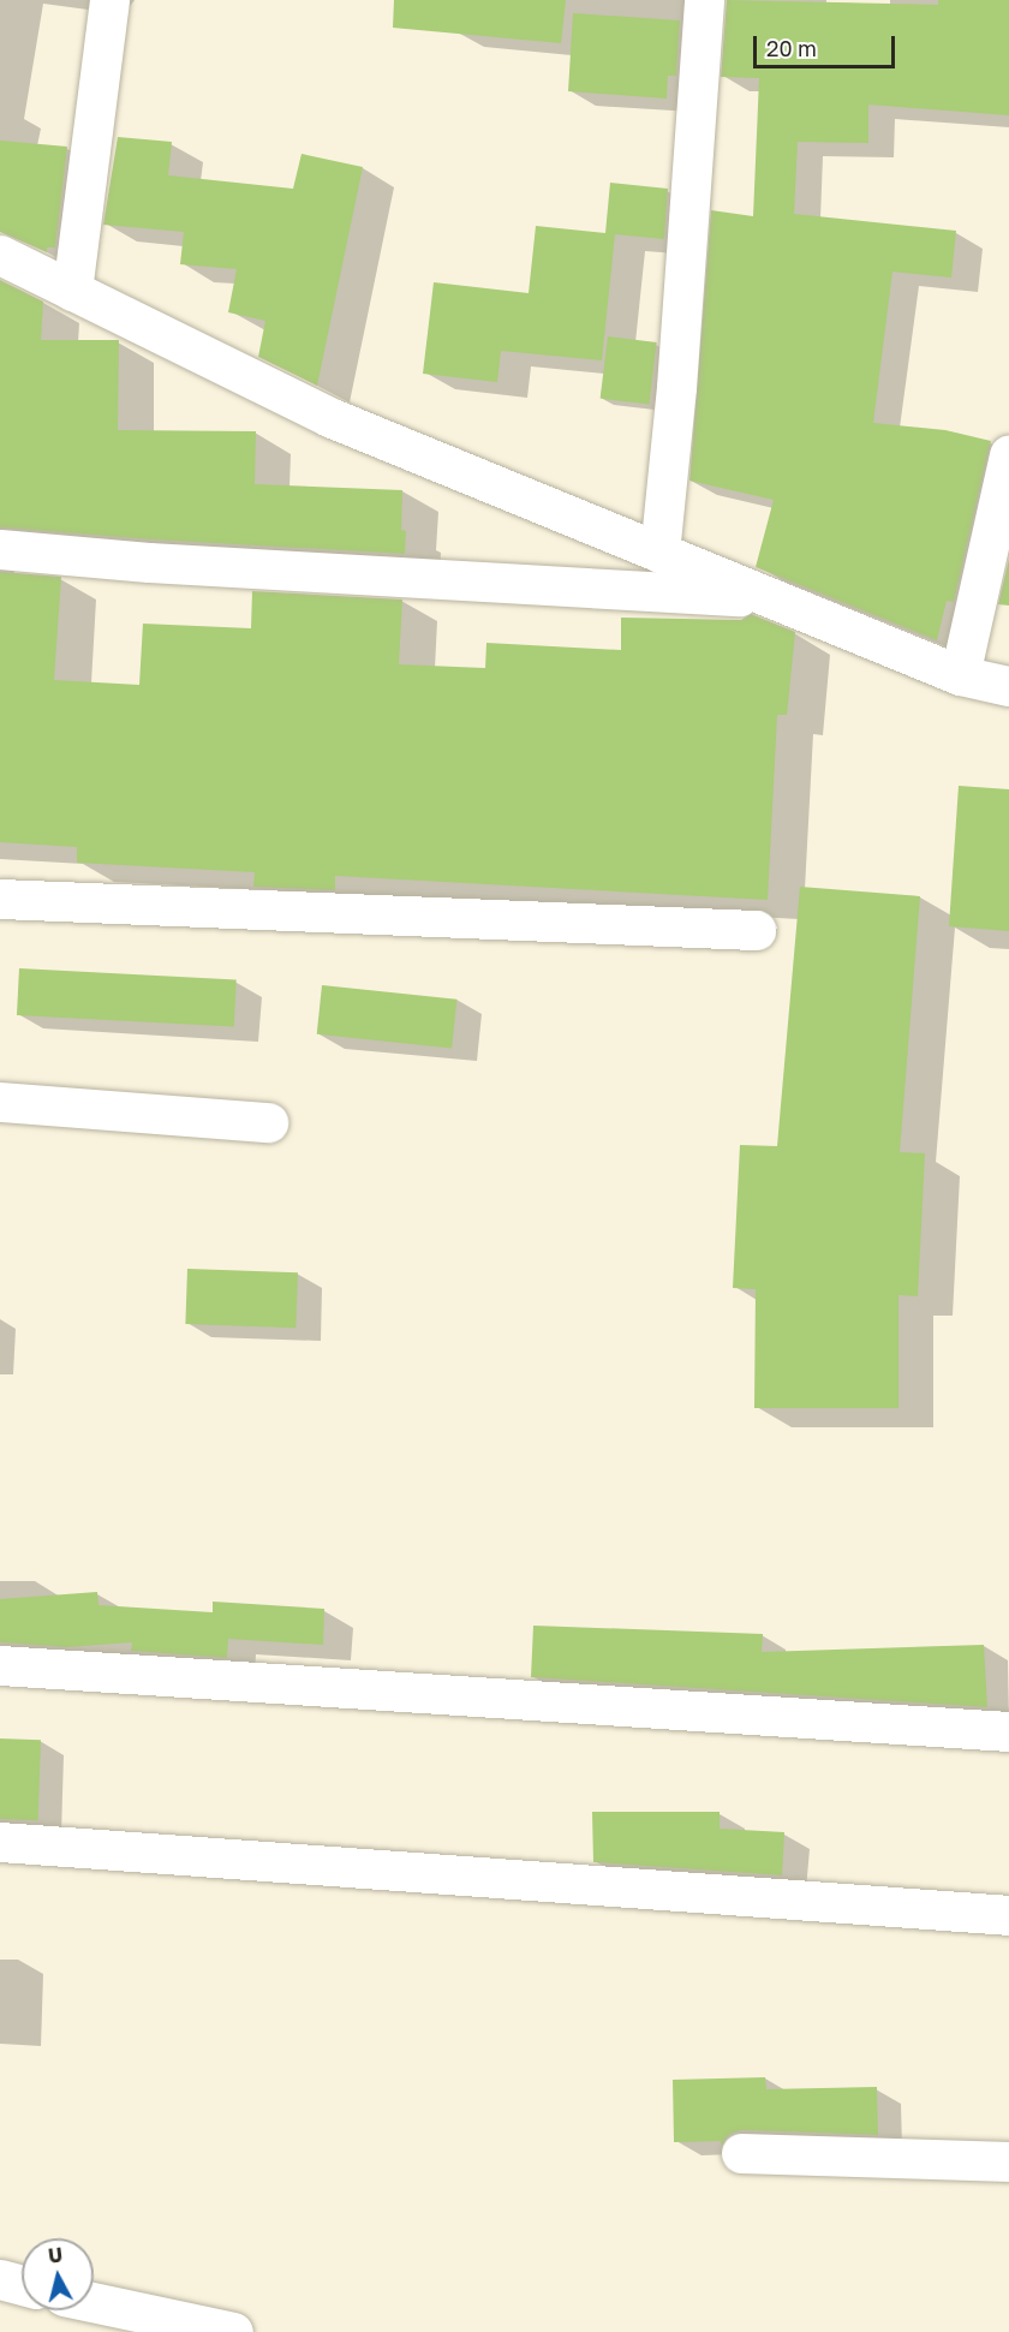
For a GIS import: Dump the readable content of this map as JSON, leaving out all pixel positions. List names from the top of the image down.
{
  "scale_bar": "20 m",
  "north": "top"
}
